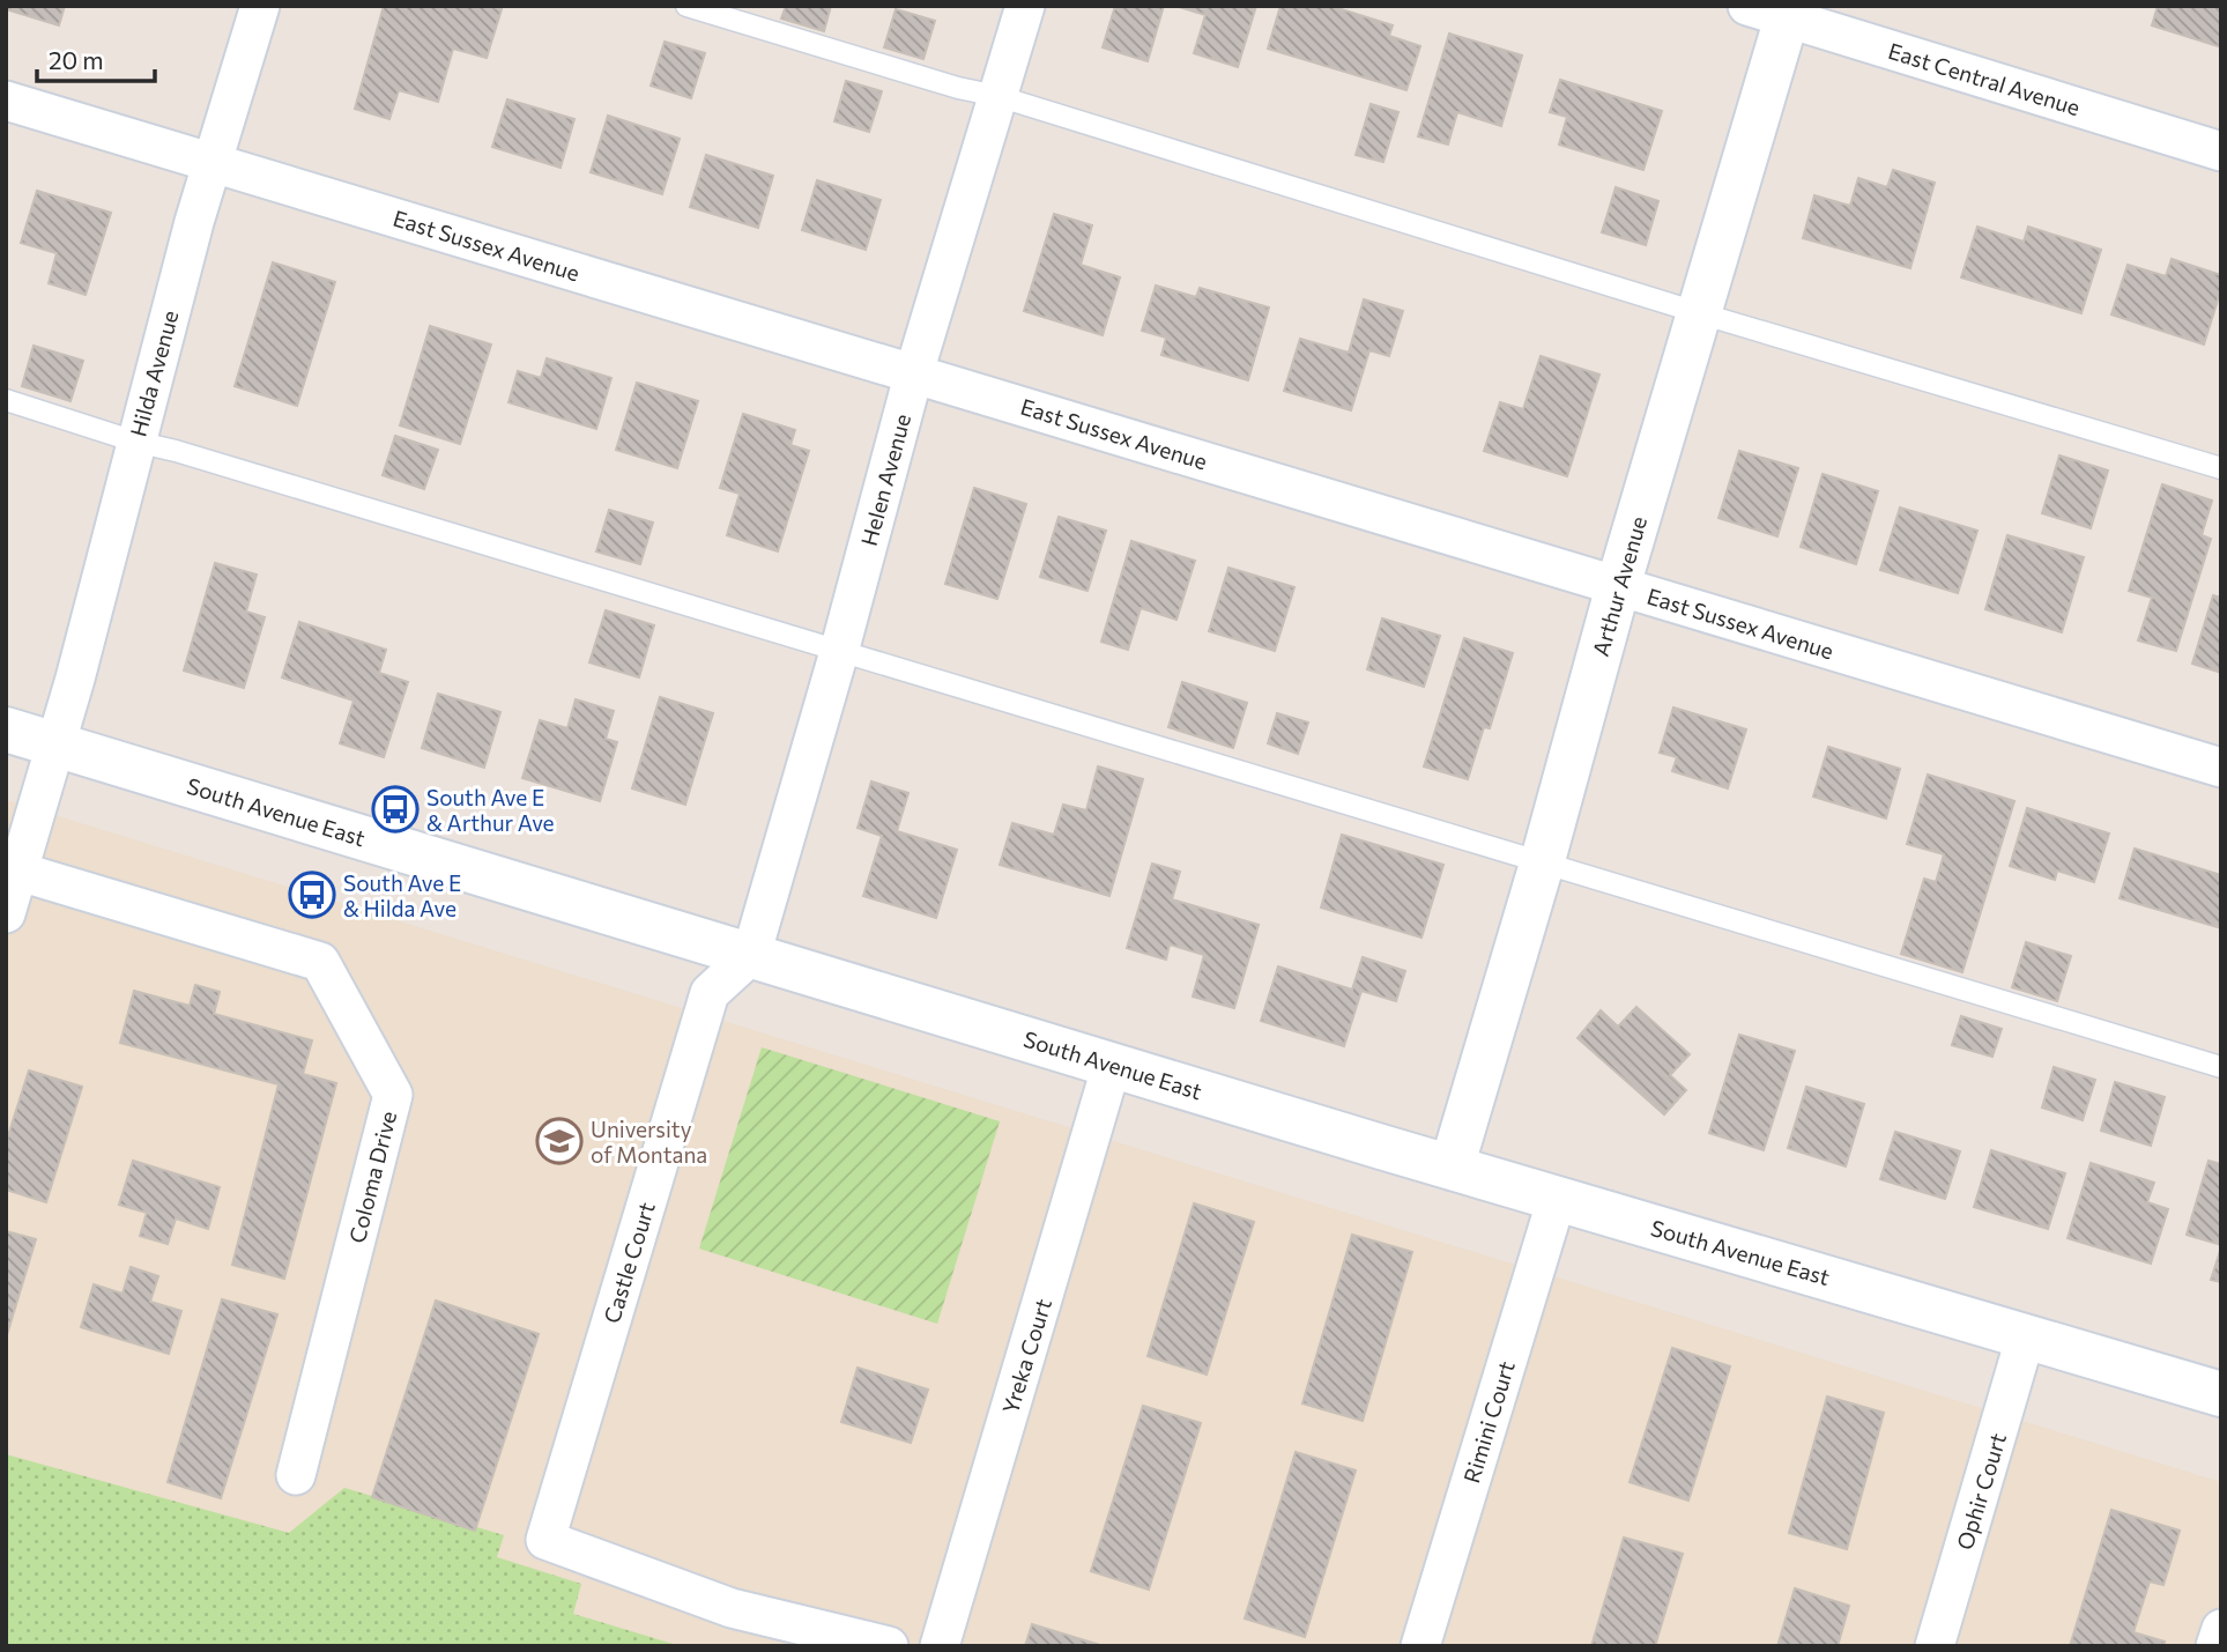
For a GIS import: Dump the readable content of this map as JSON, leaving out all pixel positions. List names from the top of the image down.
{
  "streets": {
    "street": [
      "East Central Avenue",
      "East Sussex Avenue",
      "Hilda Avenue",
      "Helen Avenue",
      "Arthur Avenue",
      "South Avenue East",
      "Coloma Drive",
      "Castle Court",
      "Yreka Court",
      "Rimini Court",
      "Ophir Court"
    ]
  },
  "crossings": [
    ["East Central Avenue", "Arthur Avenue"],
    ["East Sussex Avenue", "Hilda Avenue"],
    ["East Sussex Avenue", "Helen Avenue"],
    ["East Sussex Avenue", "Arthur Avenue"],
    ["Hilda Avenue", "South Avenue East"],
    ["Hilda Avenue", "Coloma Drive"],
    ["Helen Avenue", "South Avenue East"],
    ["Helen Avenue", "Castle Court"],
    ["Arthur Avenue", "South Avenue East"],
    ["South Avenue East", "Castle Court"],
    ["South Avenue East", "Yreka Court"],
    ["South Avenue East", "Rimini Court"],
    ["South Avenue East", "Ophir Court"]
  ],
  "places": {
    "bus stop": ["South Ave E & Arthur Ave", "South Ave E & Hilda Ave"],
    "school or university": ["University of Montana"]
  },
  "scale_bar": "20 m"
}
